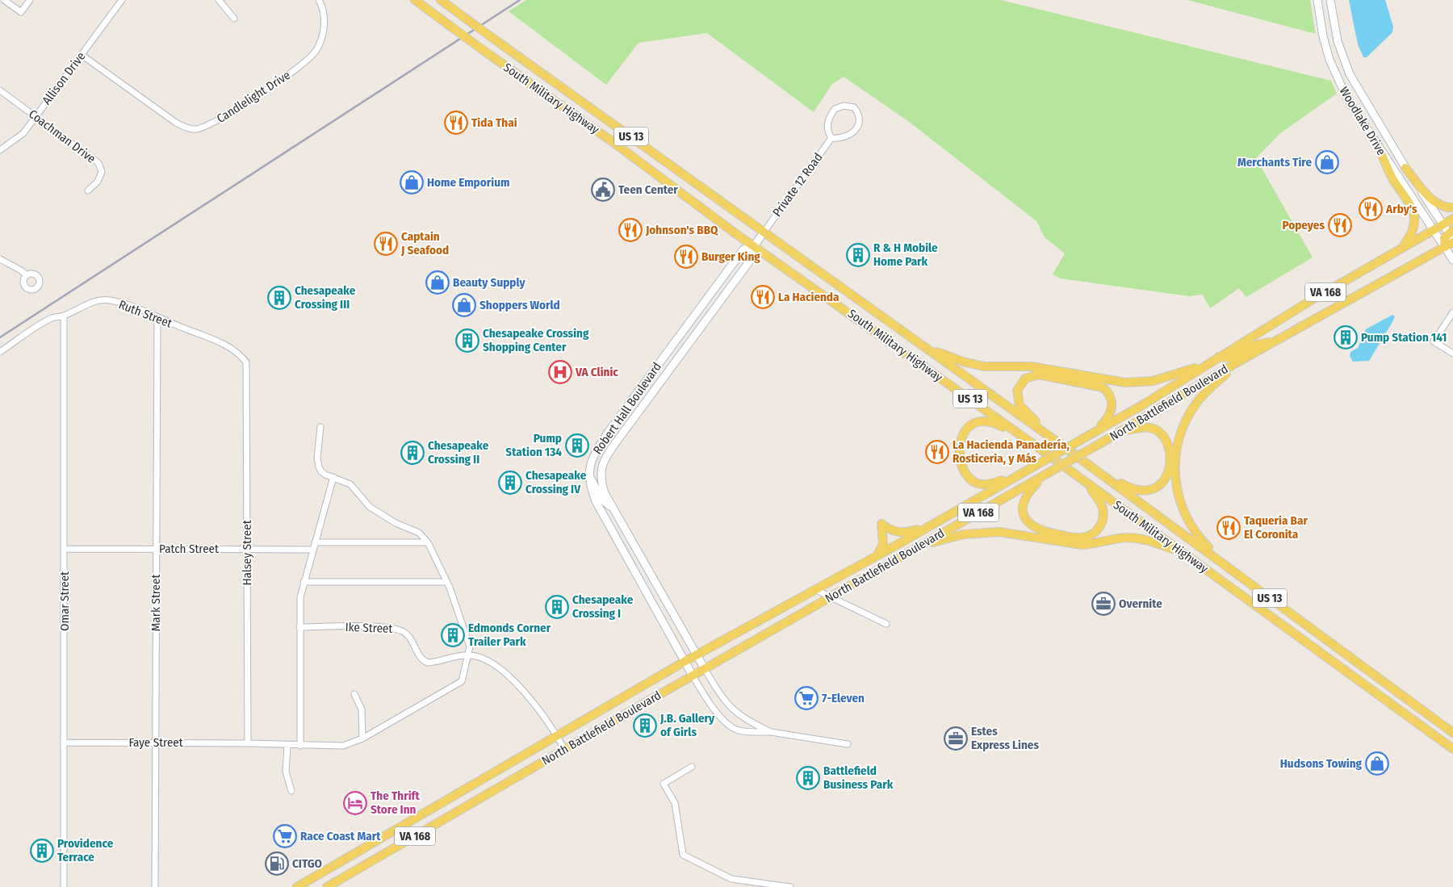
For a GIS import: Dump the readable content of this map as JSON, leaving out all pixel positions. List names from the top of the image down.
{
  "streets": {
    "main road": [
      "South Military Highway",
      "US 13",
      "VA 168",
      "North Battlefield Boulevard"
    ],
    "street": [
      "Allison Drive",
      "Candlelight Drive",
      "Woodlake Drive",
      "Coachman Drive",
      "Private 12 Road",
      "Ruth Street",
      "Robert Hall Boulevard",
      "Patch Street",
      "Halsey Street",
      "Omar Street",
      "Mark Street",
      "Ike Street",
      "Faye Street"
    ]
  },
  "crossings": [
    ["Allison Drive", "Candlelight Drive"],
    ["Allison Drive", "Coachman Drive"],
    ["South Military Highway", "Private 12 Road"],
    ["South Military Highway", "Robert Hall Boulevard"],
    ["Woodlake Drive", "VA 168"],
    ["Woodlake Drive", "North Battlefield Boulevard"],
    ["Private 12 Road", "Robert Hall Boulevard"],
    ["VA 168", "North Battlefield Boulevard"],
    ["Ruth Street", "Halsey Street"],
    ["Ruth Street", "Omar Street"],
    ["Ruth Street", "Mark Street"],
    ["North Battlefield Boulevard", "Robert Hall Boulevard"],
    ["Patch Street", "Halsey Street"],
    ["Patch Street", "Omar Street"],
    ["Patch Street", "Mark Street"],
    ["Halsey Street", "Faye Street"],
    ["Omar Street", "Faye Street"],
    ["Mark Street", "Faye Street"]
  ],
  "places": {
    "restaurant": [
      "Tida Thai",
      "Arby's",
      "Popeyes",
      "Johnson's BBQ",
      "Captain J Seafood",
      "Burger King",
      "La Hacienda",
      "La Hacienda Panadería, Rosticeria, y Más",
      "Taqueria Bar El Coronita"
    ],
    "shop": [
      "Merchants Tire",
      "Home Emporium",
      "Beauty Supply",
      "Shoppers World",
      "Hudsons Towing"
    ],
    "public building": ["Teen Center"],
    "building": [
      "R & H Mobile Home Park",
      "Chesapeake Crossing III",
      "Pump Station 141",
      "Chesapeake Crossing Shopping Center",
      "Pump Station 134",
      "Chesapeake Crossing II",
      "Chesapeake Crossing IV",
      "Chesapeake Crossing I",
      "Edmonds Corner Trailer Park",
      "J.B. Gallery of Girls",
      "Battlefield Business Park",
      "Providence Terrace"
    ],
    "hospital": ["VA Clinic"],
    "office": ["Overnite", "Estes Express Lines"],
    "supermarket": ["7-Eleven", "Race Coast Mart"],
    "hotel": ["The Thrift Store Inn"],
    "fuel station": ["CITGO"]
  }
}
